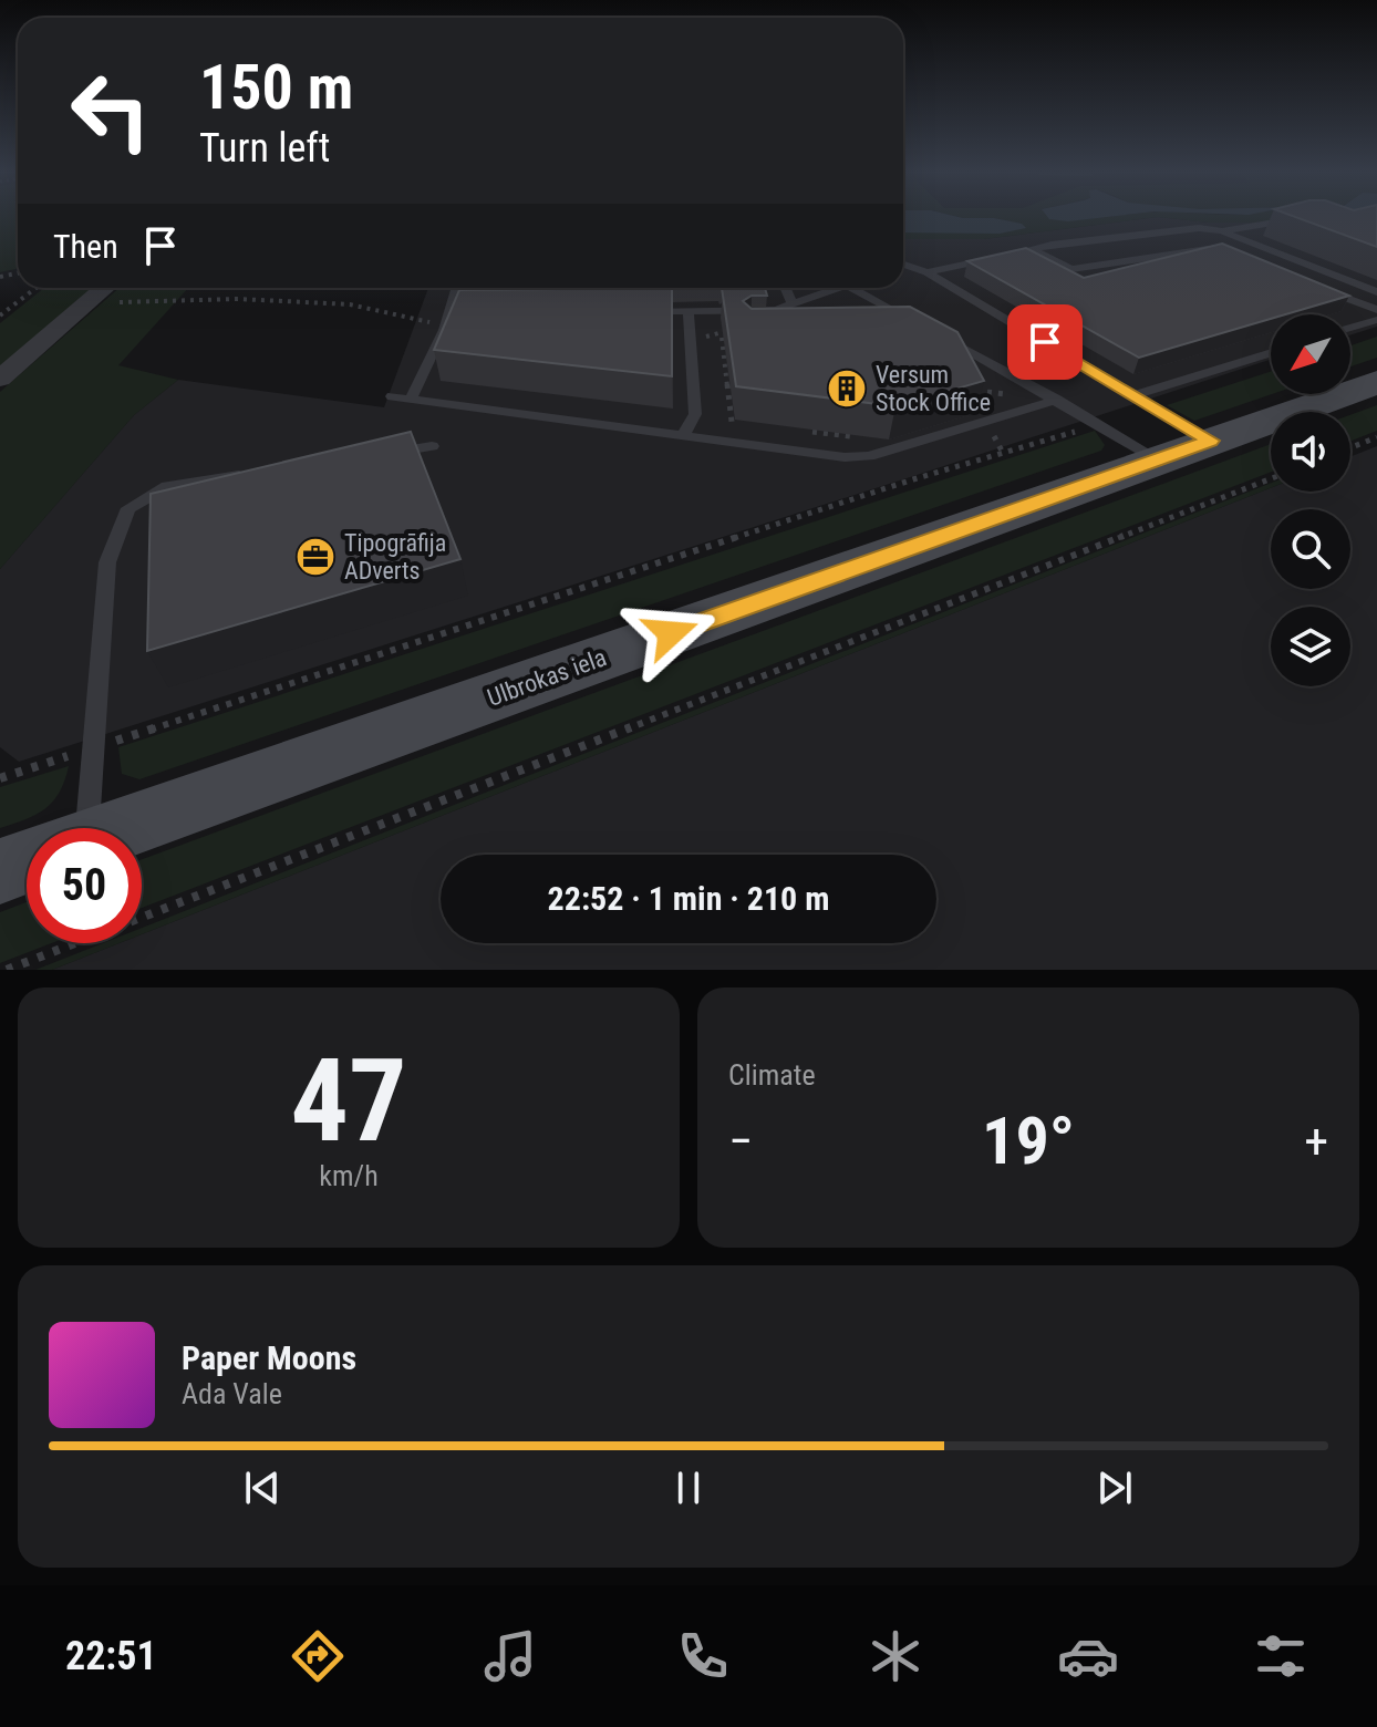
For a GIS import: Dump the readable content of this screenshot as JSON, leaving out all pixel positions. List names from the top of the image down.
{
  "streets": {
    "main road": ["Ulbrokas iela"]
  },
  "places": {
    "building": ["Versum Stock Office"],
    "office": ["Tipogrāfija ADverts"]
  },
  "north": "bottom left",
  "page": {
    "turn": ["150 m", "Turn left"],
    "then": "Then",
    "limit": "50",
    "trip": "22:52 · 1 min · 210 m",
    "tile": [
      ["47", "km/h"],
      "Climate"
    ],
    "heat": ["−", "19°", "+"],
    "song": ["Paper Moons", "Ada Vale"],
    "tabs": "22:51"
  }
}
